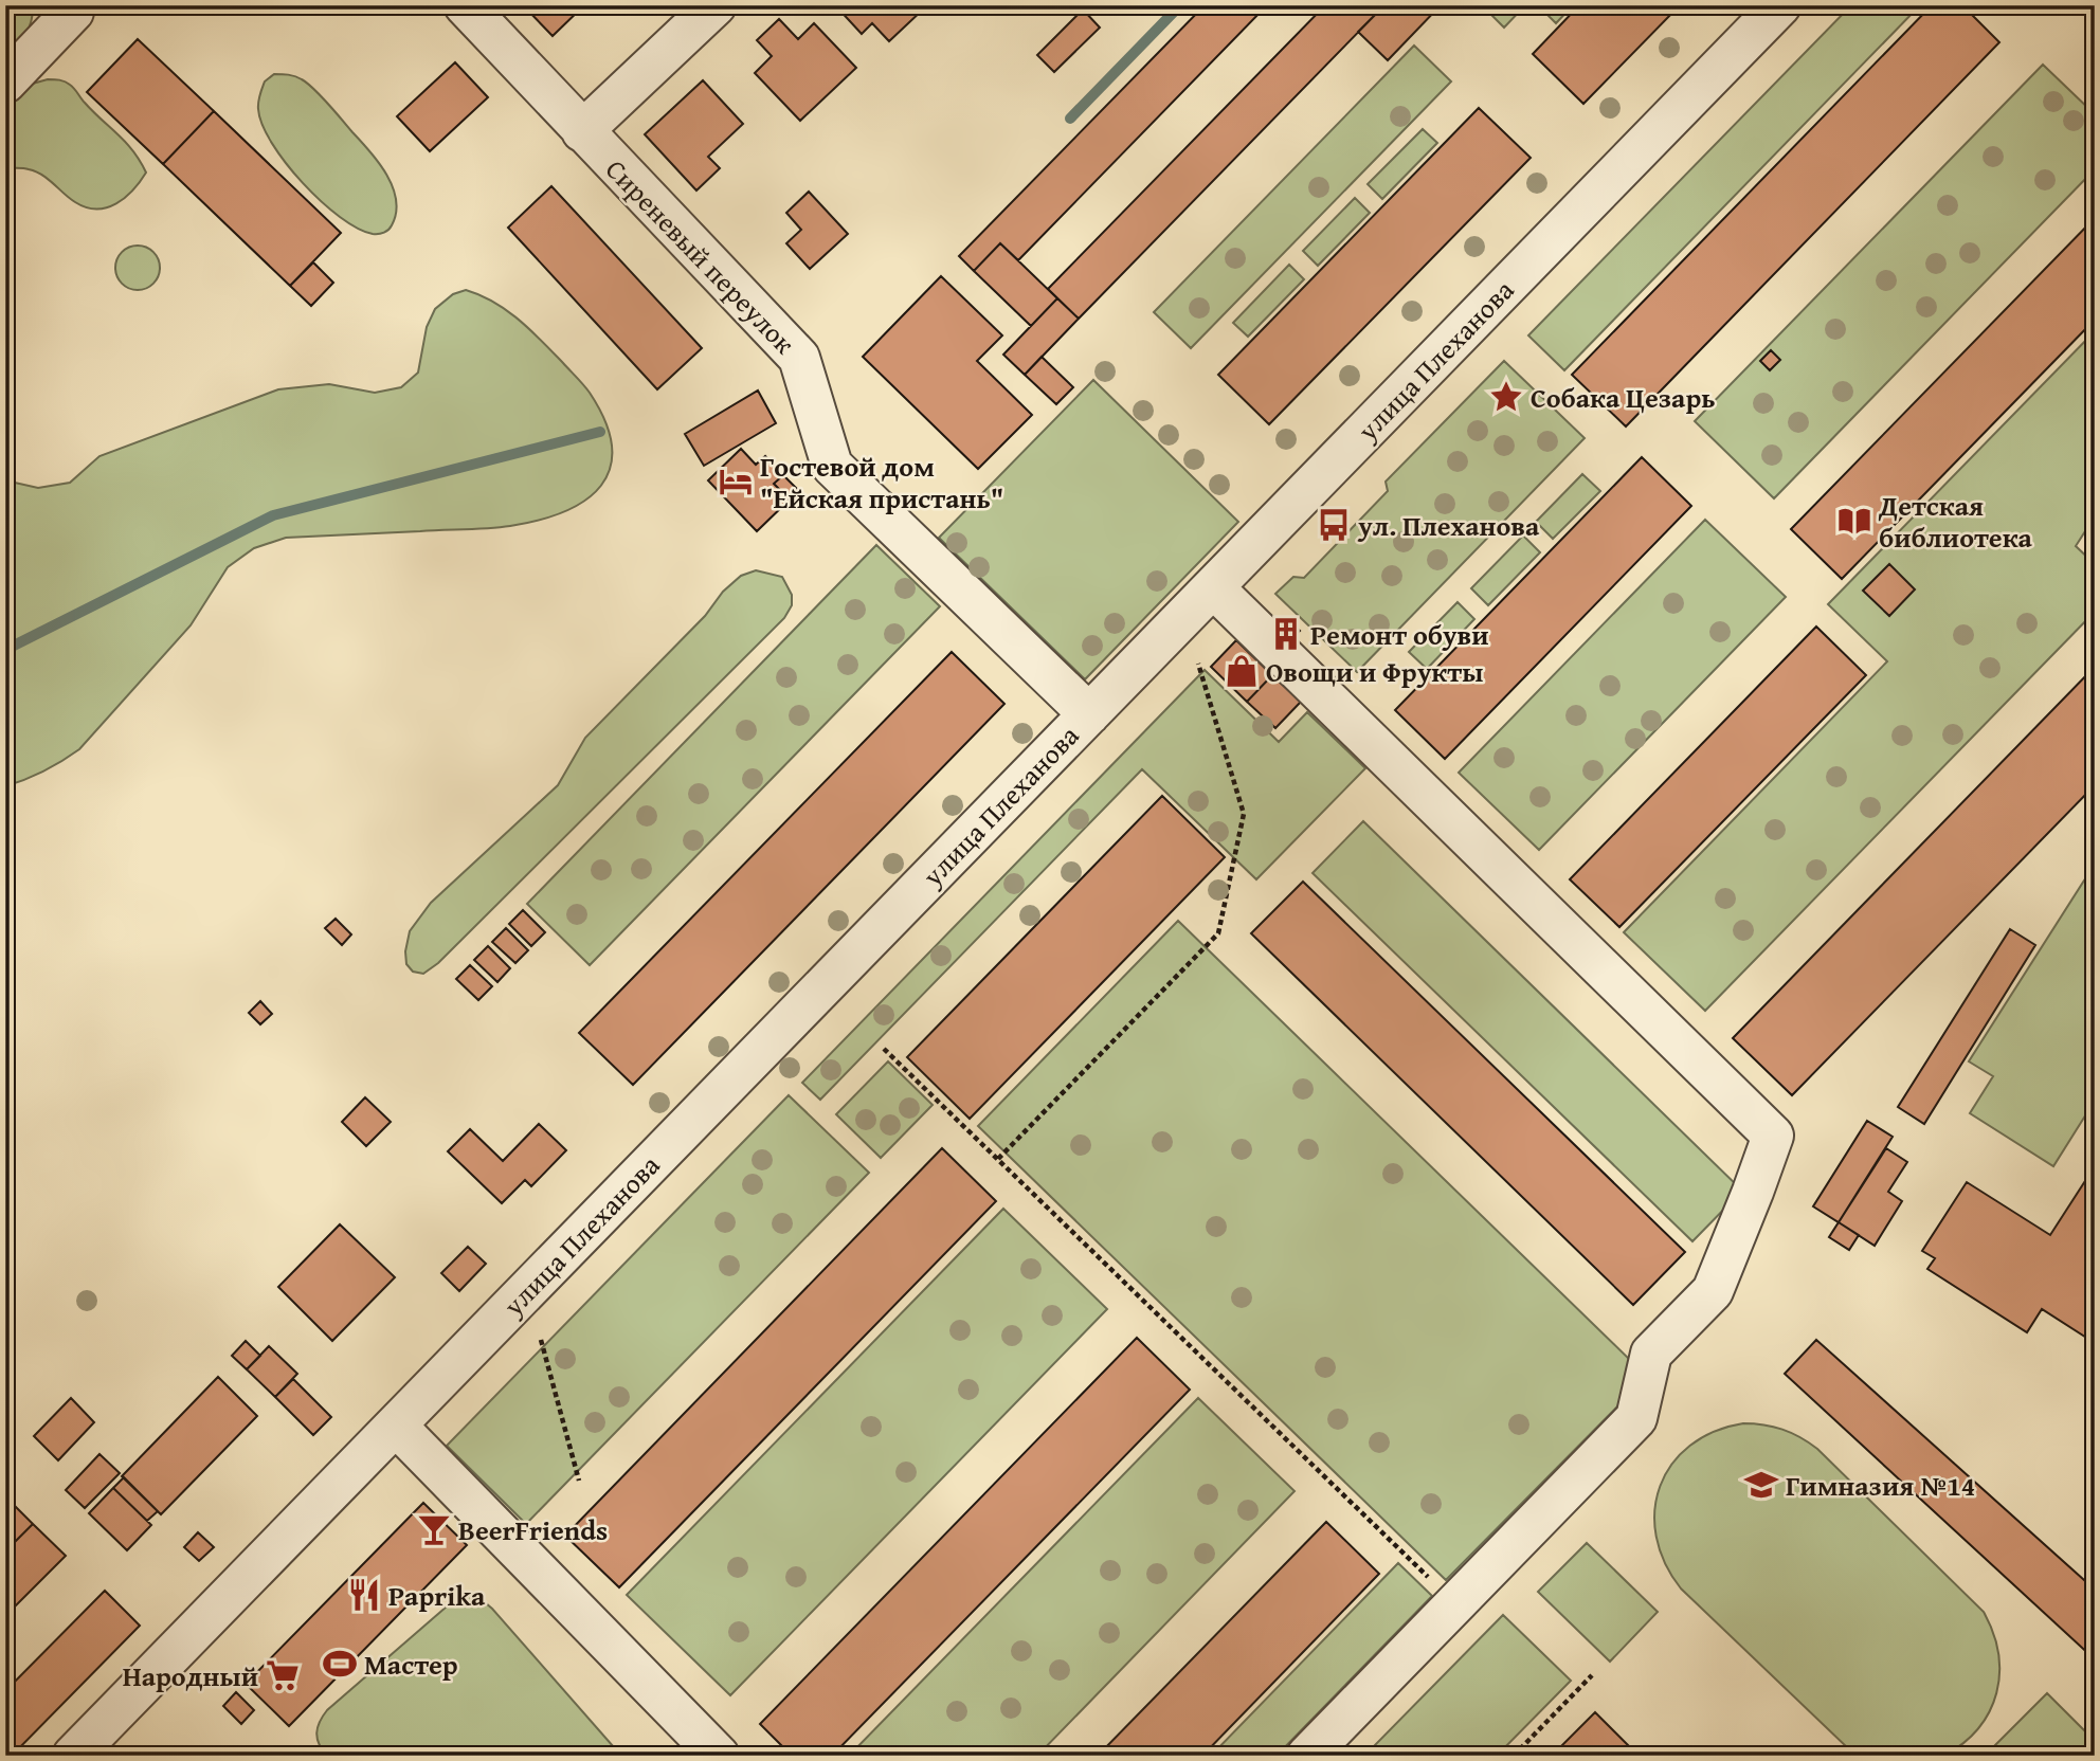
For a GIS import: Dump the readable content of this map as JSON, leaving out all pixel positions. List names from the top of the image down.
{
  "streets": {
    "street": ["Сиреневый переулок", "улица Плеханова"]
  },
  "crossings": [
    ["Сиреневый переулок", "улица Плеханова"]
  ],
  "places": {
    "place": ["Собака Цезарь"],
    "hotel": ["Гостевой дом \"Ейская пристань\""],
    "library": ["Детская библиотека"],
    "bus stop": ["ул. Плеханова"],
    "building": ["Ремонт обуви"],
    "shop": ["Овощи и Фрукты"],
    "school or university": ["Гимназия №14"],
    "bar": ["BeerFriends"],
    "restaurant": ["Paprika"],
    "sports": ["Мастер"],
    "supermarket": ["Народный"]
  }
}
